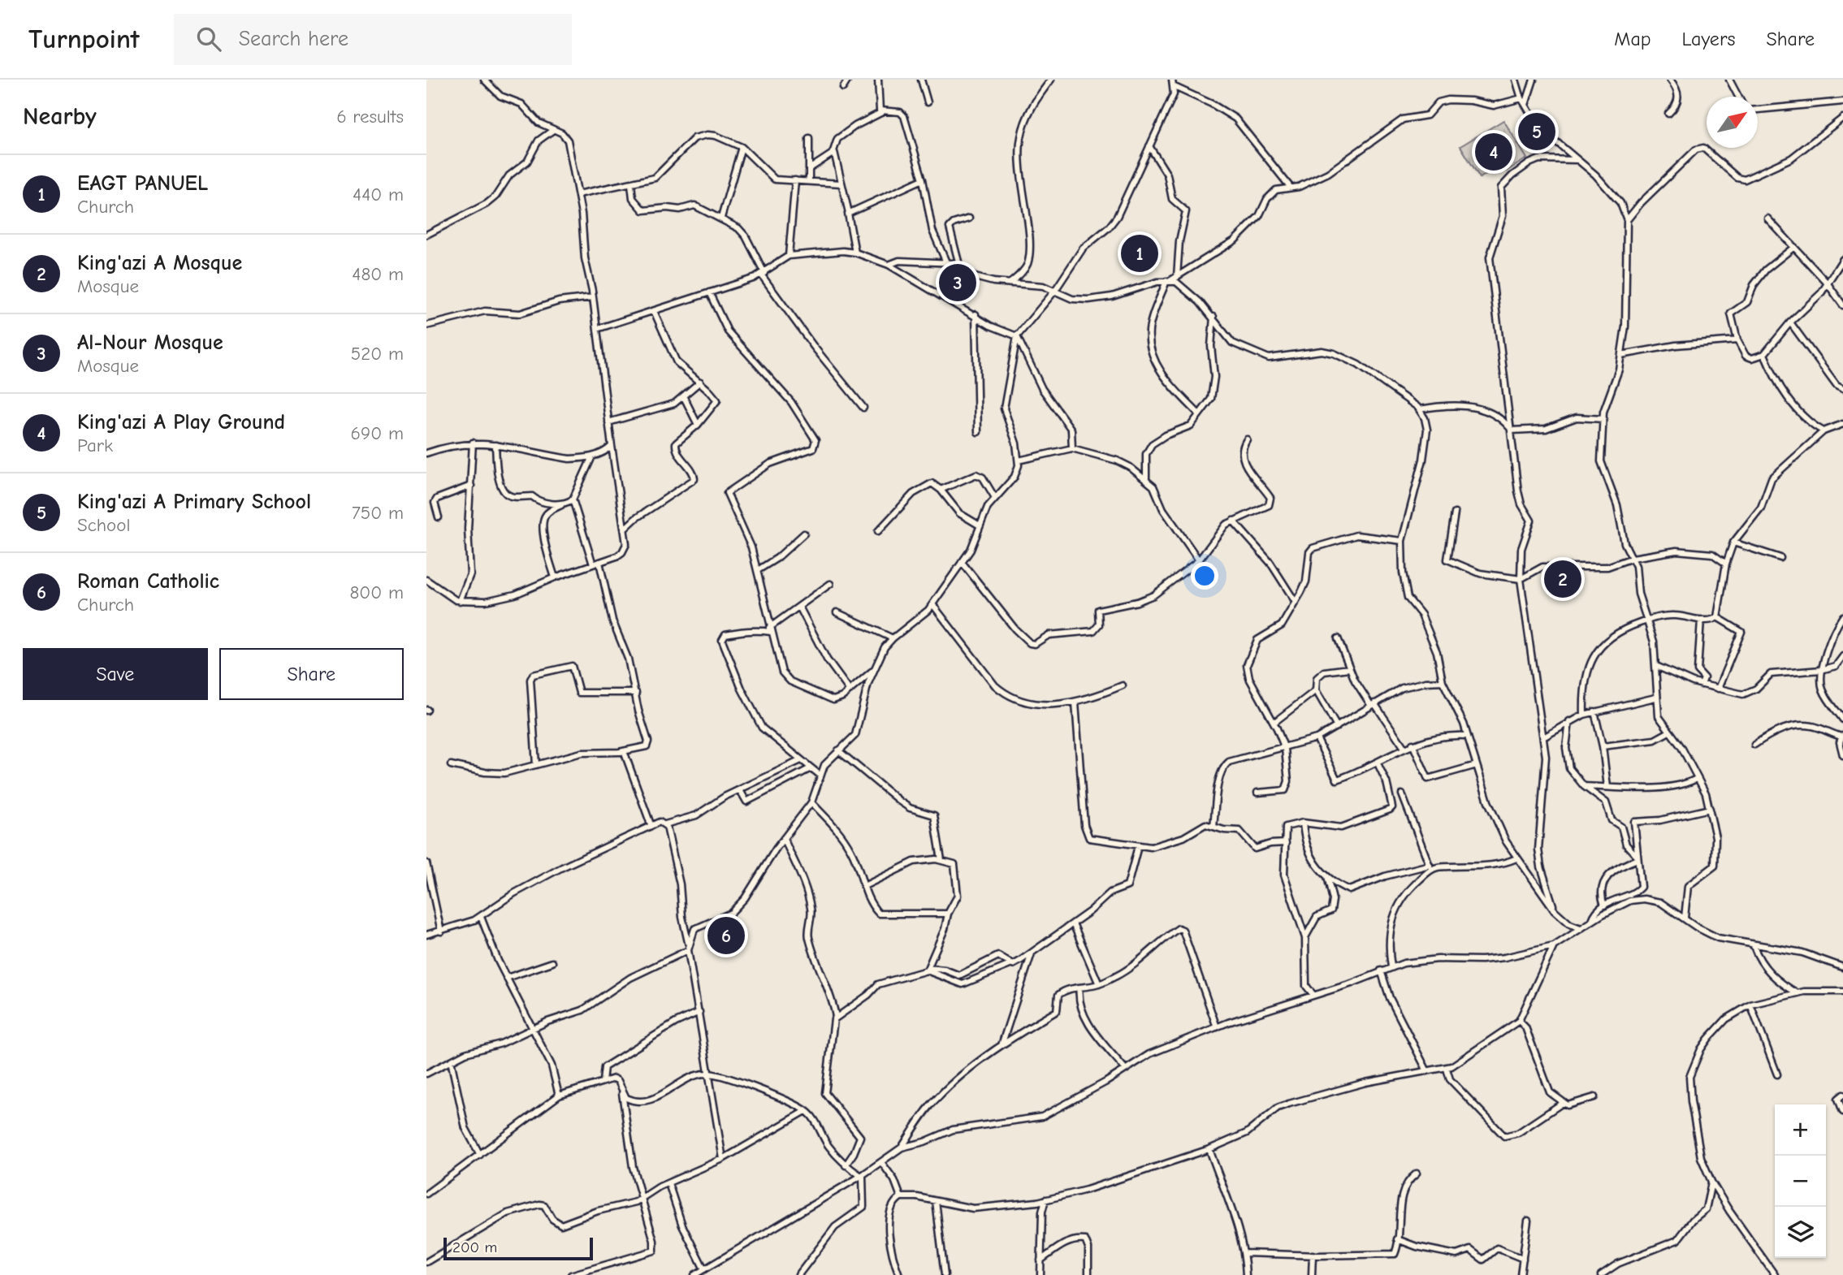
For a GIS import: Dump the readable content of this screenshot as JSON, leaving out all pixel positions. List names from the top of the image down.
{
  "scale_bar": "200 m",
  "north": "top right",
  "page": {
    "header": "Turnpoint",
    "search": "Search here",
    "nav": ["Map", "Layers", "Share"],
    "heading": ["Nearby", "6 results"],
    "pins": [
      "5",
      "4",
      "1",
      "3",
      "2",
      "6"
    ],
    "list": [
      {
        "mark": "1",
        "name": "EAGT PANUEL",
        "note": "Church",
        "value": "440 m"
      },
      {
        "mark": "2",
        "name": "King'azi A Mosque",
        "note": "Mosque",
        "value": "480 m"
      },
      {
        "mark": "3",
        "name": "Al-Nour Mosque",
        "note": "Mosque",
        "value": "520 m"
      },
      {
        "mark": "4",
        "name": "King'azi A Play Ground",
        "note": "Park",
        "value": "690 m"
      },
      {
        "mark": "5",
        "name": "King'azi A Primary School",
        "note": "School",
        "value": "750 m"
      },
      {
        "mark": "6",
        "name": "Roman Catholic",
        "note": "Church",
        "value": "800 m"
      }
    ],
    "buttons": ["Save", "Share"],
    "map_buttons": ["+", "−"],
    "scale": "200 m"
  }
}
